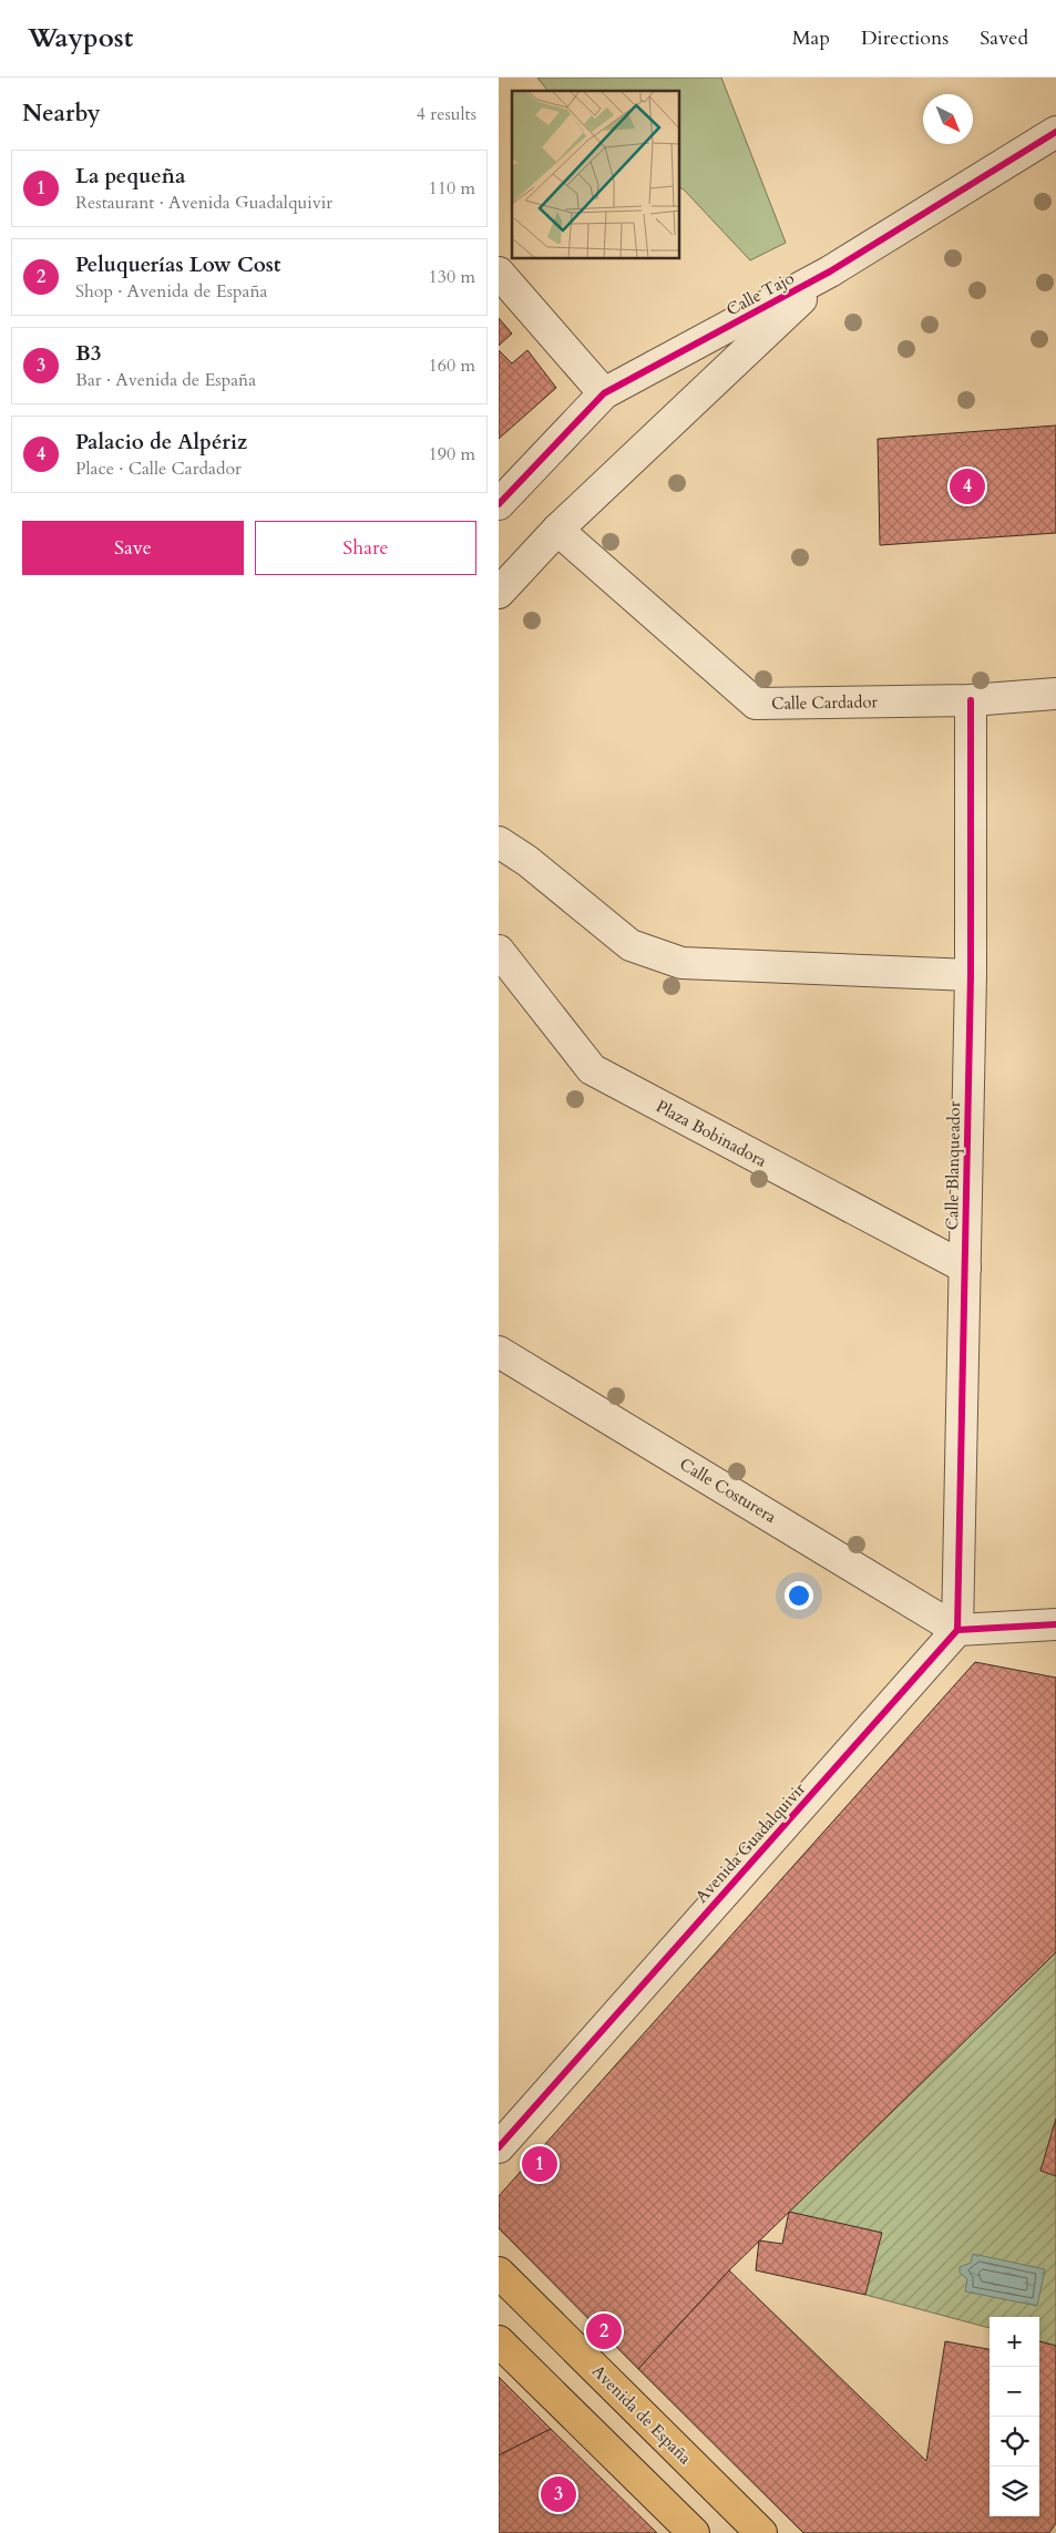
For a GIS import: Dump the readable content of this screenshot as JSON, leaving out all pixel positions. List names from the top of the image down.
{
  "streets": {
    "main road": ["Avenida de España"],
    "street": [
      "Calle Tajo",
      "Calle Cardador",
      "Plaza Bobinadora",
      "Calle Blanqueador",
      "Calle Costurera",
      "Avenida Guadalquivir"
    ]
  },
  "crossings": [
    ["Calle Tajo", "Calle Cardador"],
    ["Calle Cardador", "Calle Blanqueador"],
    ["Plaza Bobinadora", "Calle Blanqueador"],
    ["Calle Blanqueador", "Calle Costurera"],
    ["Calle Blanqueador", "Avenida Guadalquivir"],
    ["Calle Costurera", "Avenida Guadalquivir"]
  ],
  "north": "bottom right",
  "page": {
    "header": "Waypost",
    "nav": ["Map", "Directions", "Saved"],
    "heading": ["Nearby", "4 results"],
    "list": [
      {
        "mark": "1",
        "name": "La pequeña",
        "note": "Restaurant · Avenida Guadalquivir",
        "value": "110 m"
      },
      {
        "mark": "2",
        "name": "Peluquerías Low Cost",
        "note": "Shop · Avenida de España",
        "value": "130 m"
      },
      {
        "mark": "3",
        "name": "B3",
        "note": "Bar · Avenida de España",
        "value": "160 m"
      },
      {
        "mark": "4",
        "name": "Palacio de Alpériz",
        "note": "Place · Calle Cardador",
        "value": "190 m"
      }
    ],
    "pins": [
      "4",
      "1",
      "2",
      "3"
    ],
    "buttons": ["Save", "Share"],
    "map_buttons": ["+", "−"]
  }
}
